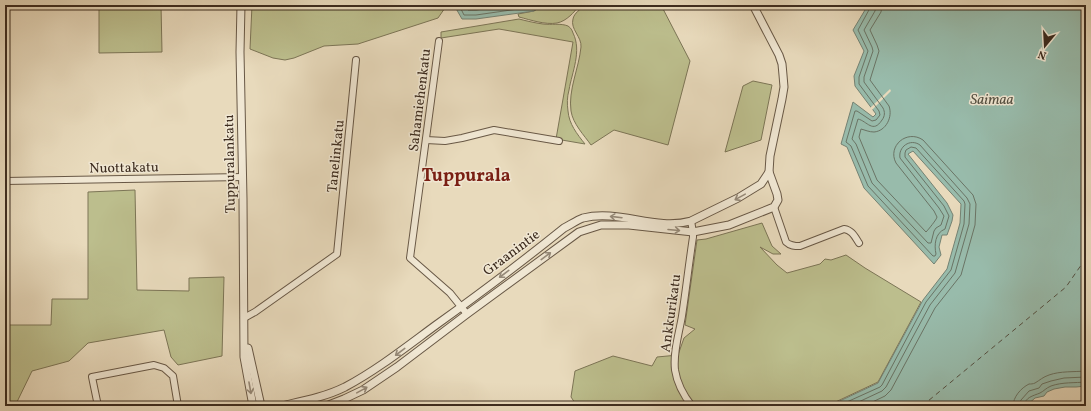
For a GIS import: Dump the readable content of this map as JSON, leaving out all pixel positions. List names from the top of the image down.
{
  "streets": {
    "street": [
      "Sahamiehenkatu",
      "Tanelinkatu",
      "Tuppuralankatu",
      "Nuottakatu",
      "Graanintie",
      "Ankkurikatu"
    ]
  },
  "crossings": [
    ["Sahamiehenkatu", "Graanintie"],
    ["Tanelinkatu", "Tuppuralankatu"],
    ["Tuppuralankatu", "Nuottakatu"],
    ["Graanintie", "Ankkurikatu"]
  ],
  "districts": ["Tuppurala"],
  "water": ["Saimaa"],
  "north": "bottom"
}
